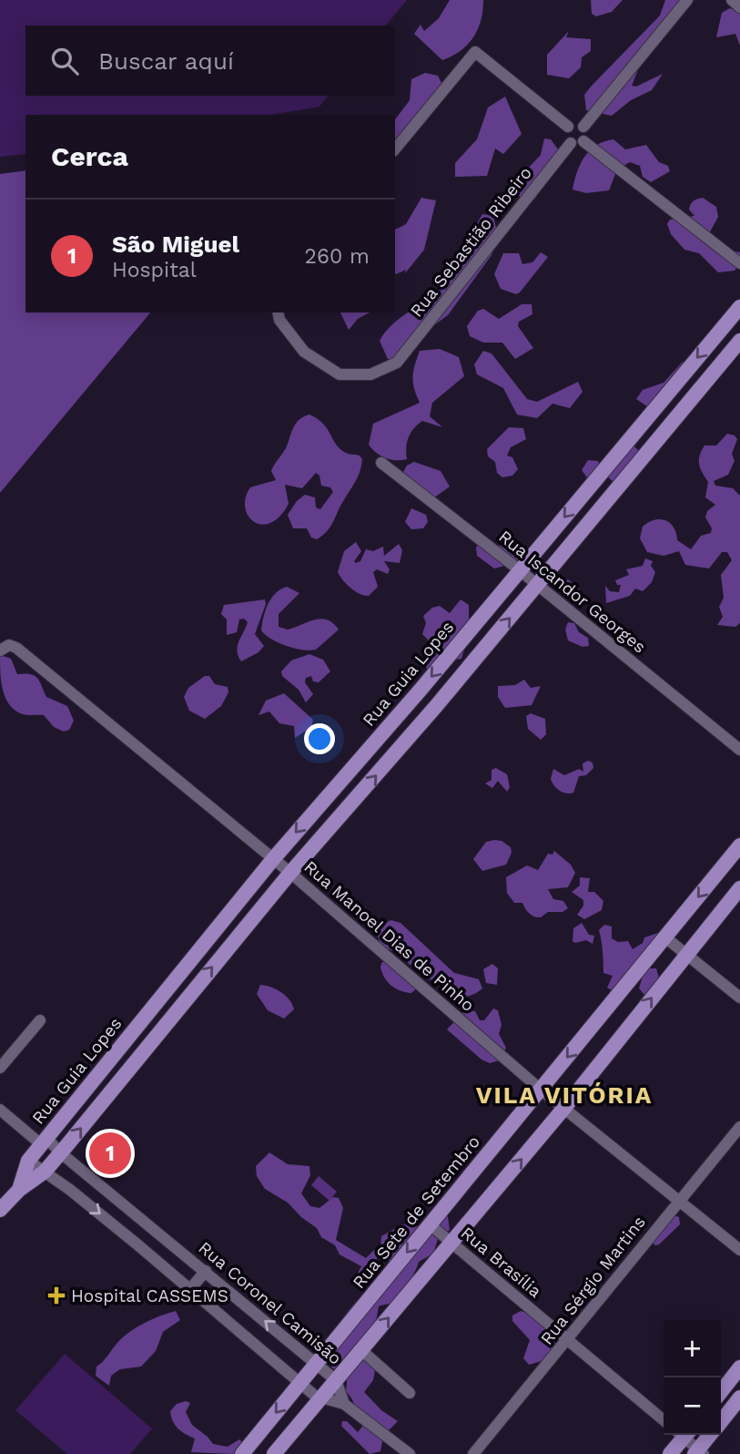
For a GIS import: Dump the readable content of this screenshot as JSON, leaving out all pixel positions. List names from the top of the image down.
{
  "streets": {
    "main road": ["Rua Guia Lopes", "Rua Sete de Setembro"],
    "street": [
      "Rua Sebastião Ribeiro",
      "Rua Iscandor Georges",
      "Rua Manoel Dias de Pinho",
      "Rua Brasília",
      "Rua Sérgio Martins",
      "Rua Coronel Camisão"
    ]
  },
  "crossings": [
    ["Rua Iscandor Georges", "Rua Guia Lopes"],
    ["Rua Guia Lopes", "Rua Manoel Dias de Pinho"],
    ["Rua Guia Lopes", "Rua Coronel Camisão"],
    ["Rua Manoel Dias de Pinho", "Rua Sete de Setembro"],
    ["Rua Manoel Dias de Pinho", "Rua Sérgio Martins"],
    ["Rua Sete de Setembro", "Rua Brasília"],
    ["Rua Sete de Setembro", "Rua Coronel Camisão"],
    ["Rua Brasília", "Rua Sérgio Martins"]
  ],
  "districts": ["VILA VITÓRIA"],
  "places": {
    "health": ["Hospital CASSEMS"]
  },
  "page": {
    "search": "Buscar aquí",
    "heading": "Cerca",
    "list": [
      {
        "mark": "1",
        "name": "São Miguel",
        "note": "Hospital",
        "value": "260 m"
      }
    ],
    "pins": "1",
    "map_buttons": ["+", "−"]
  }
}
